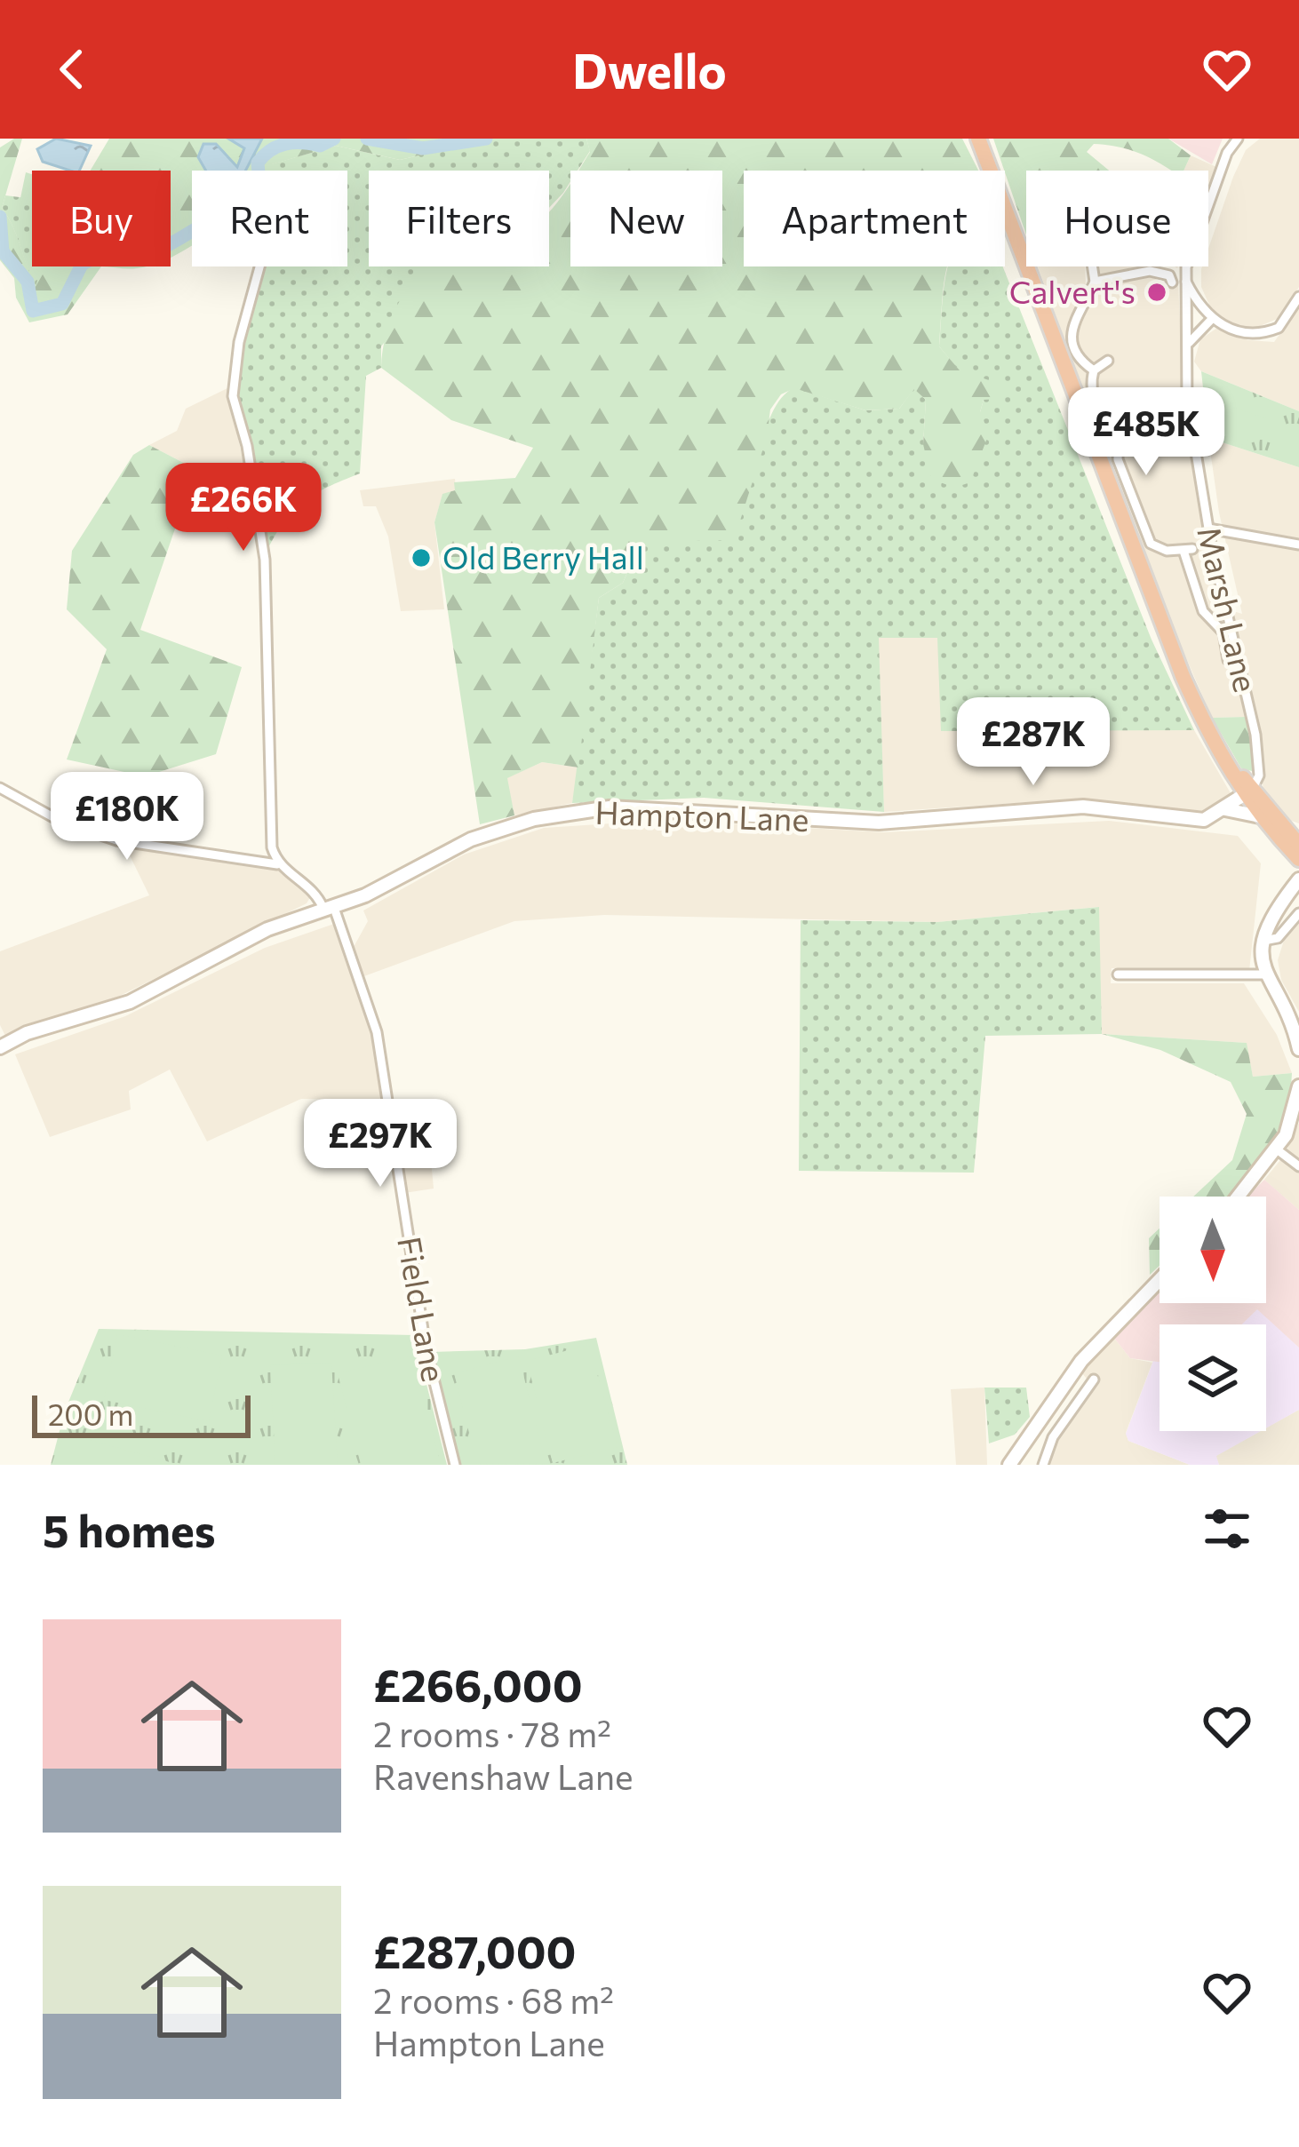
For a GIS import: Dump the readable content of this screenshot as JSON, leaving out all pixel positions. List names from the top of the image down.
{
  "streets": {
    "main road": ["Hampton Lane"],
    "street": ["Marsh Lane", "Field Lane"]
  },
  "crossings": [
    ["Marsh Lane", "Hampton Lane"],
    ["Hampton Lane", "Field Lane"]
  ],
  "places": ["Calvert's", "Old Berry Hall"],
  "scale_bar": "200 m",
  "north": "bottom",
  "page": {
    "header": "Dwello",
    "chip": [
      "Buy",
      "Rent",
      "Filters",
      "New",
      "Apartment",
      "House"
    ],
    "price": [
      "£485K",
      "£266K",
      "£287K",
      "£180K",
      "£297K"
    ],
    "scale": "200 m",
    "heading": "5 homes",
    "list": [
      {
        "name": "£266,000",
        "note": "2 rooms · 78 m² · Ravenshaw Lane"
      },
      {
        "name": "£287,000",
        "note": "2 rooms · 68 m² · Hampton Lane"
      }
    ]
  }
}
